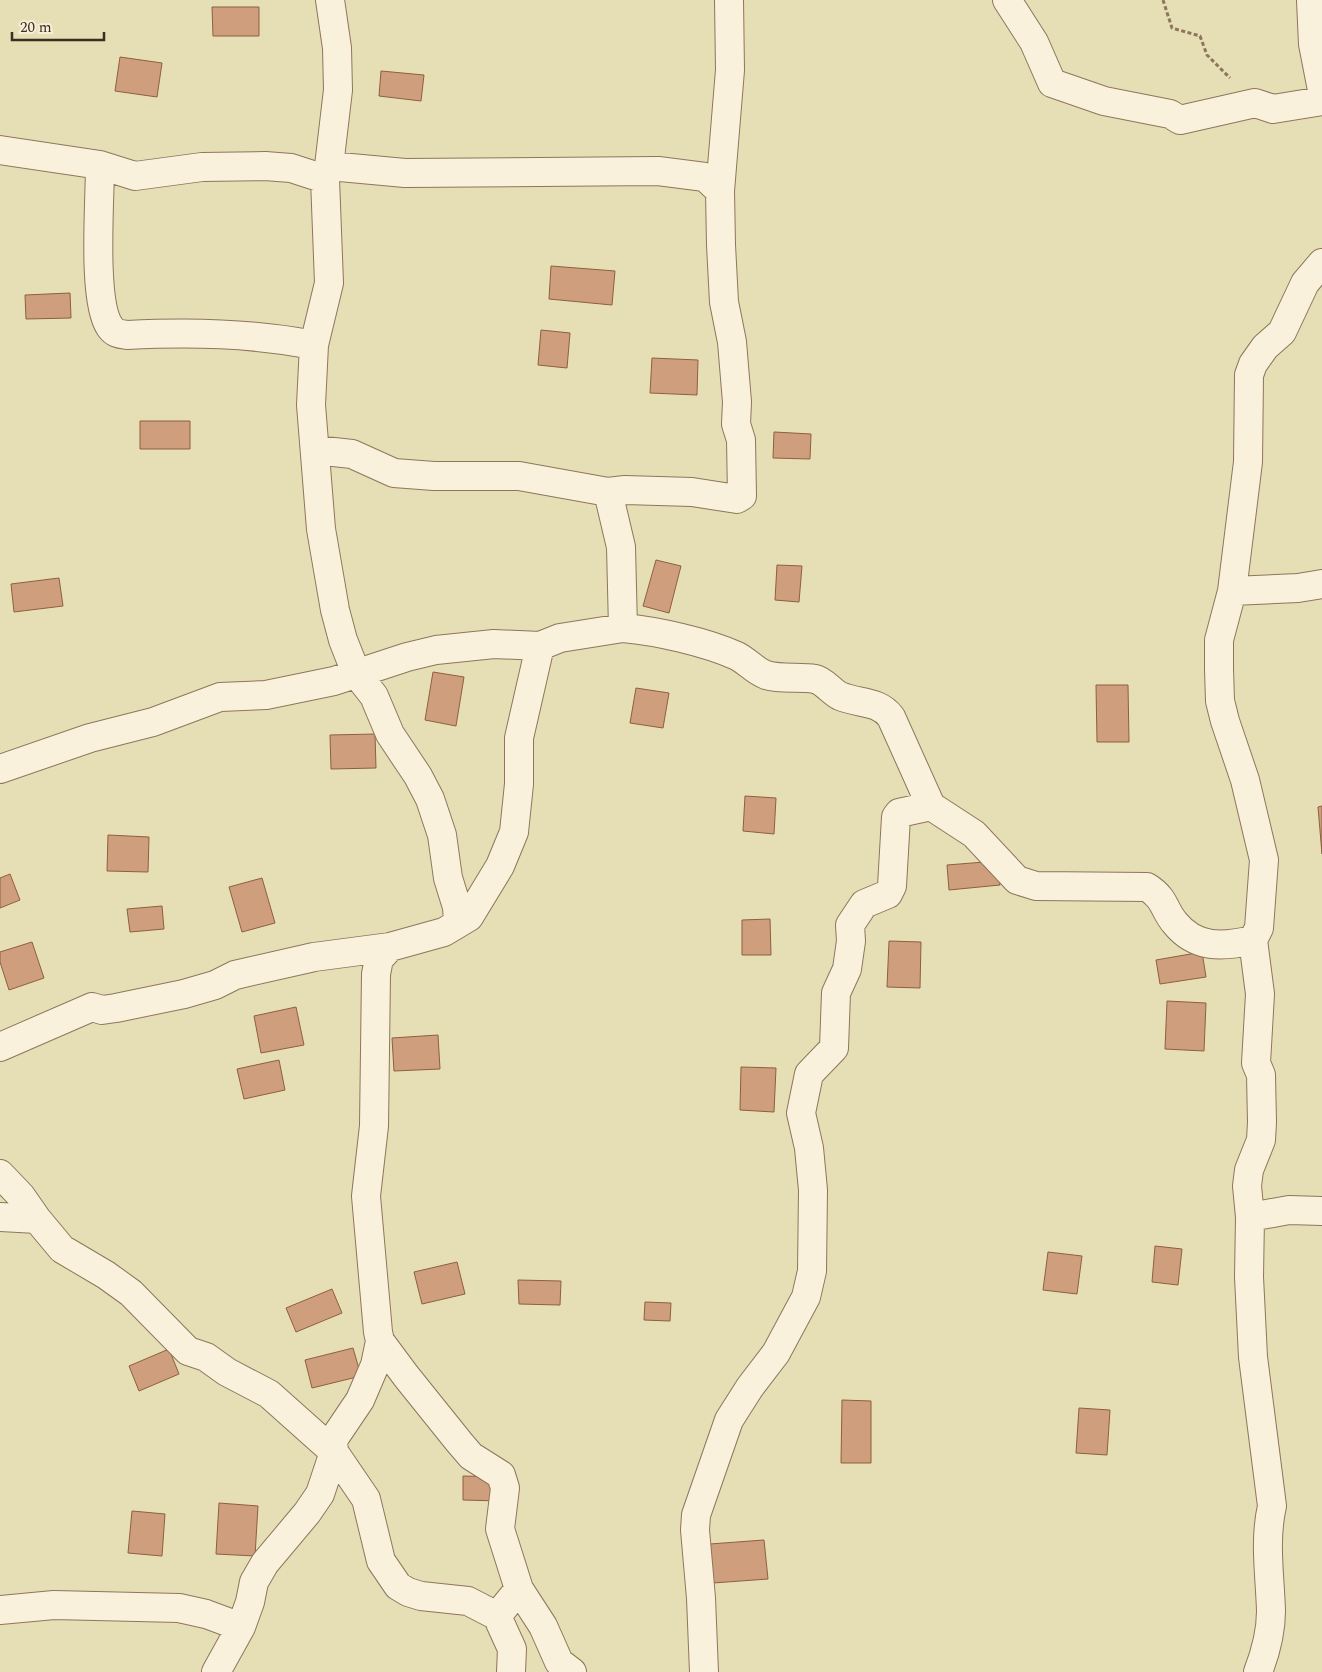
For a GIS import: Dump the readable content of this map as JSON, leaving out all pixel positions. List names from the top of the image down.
{
  "scale_bar": "20 m"
}
